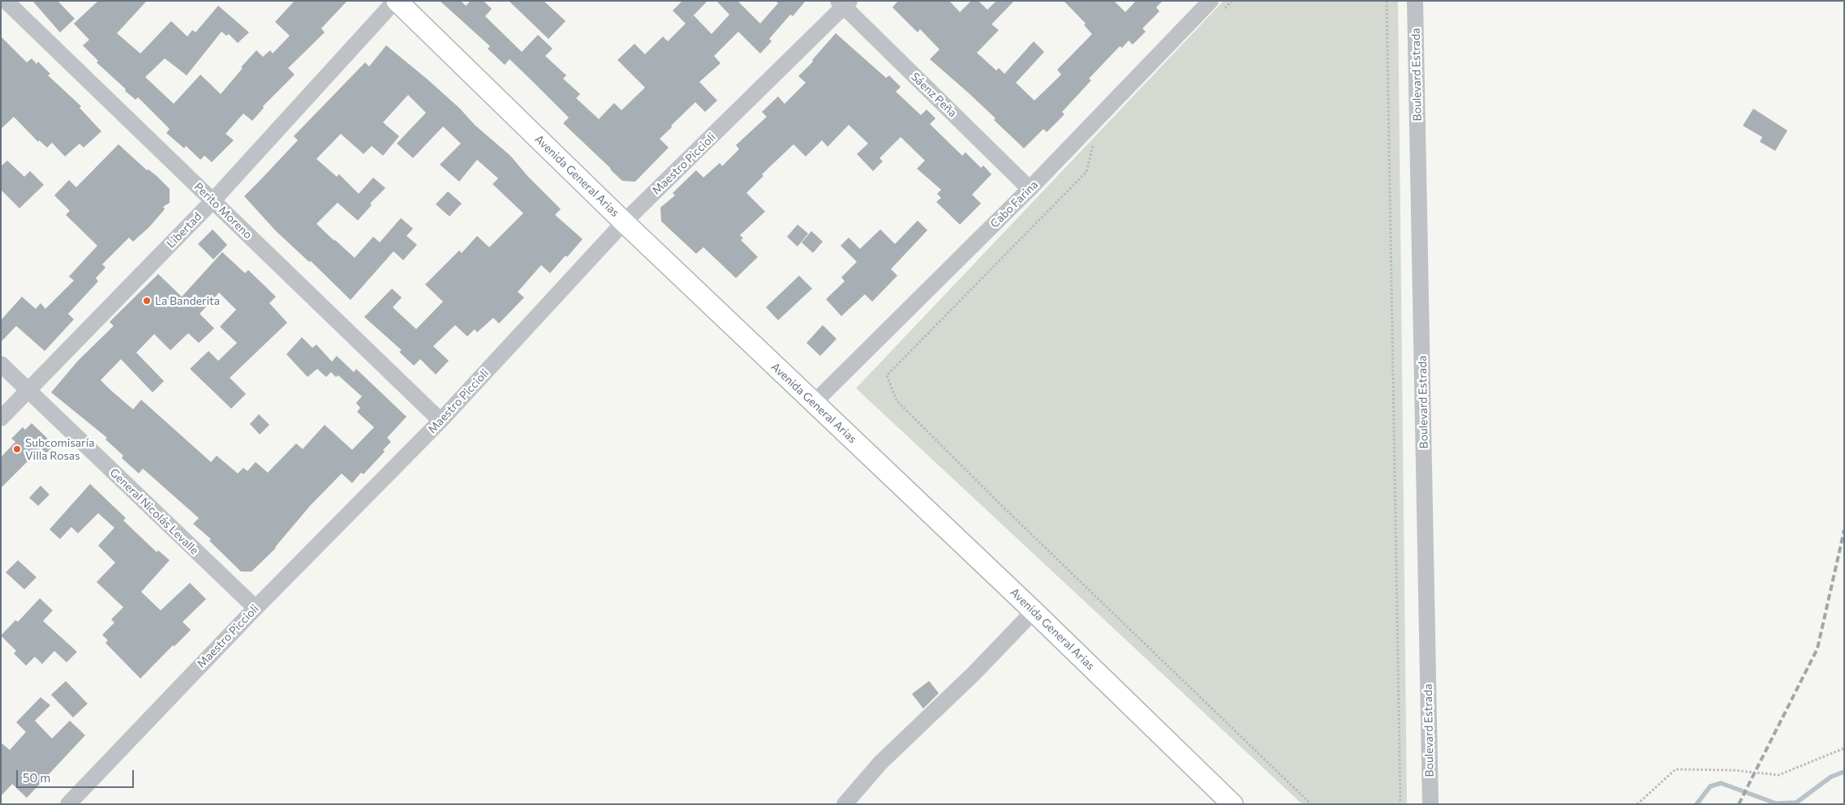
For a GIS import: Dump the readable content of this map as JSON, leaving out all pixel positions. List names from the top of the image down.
{
  "streets": {
    "main road": ["Avenida General Arias"],
    "street": [
      "Boulevard Estrada",
      "Sáenz Peña",
      "Maestro Piccioli",
      "Cabo Farina",
      "Perito Moreno",
      "Libertad",
      "General Nicolás Levalle"
    ]
  },
  "crossings": [
    ["Sáenz Peña", "Maestro Piccioli"],
    ["Sáenz Peña", "Cabo Farina"],
    ["Maestro Piccioli", "Avenida General Arias"],
    ["Maestro Piccioli", "Perito Moreno"],
    ["Maestro Piccioli", "General Nicolás Levalle"],
    ["Avenida General Arias", "Cabo Farina"],
    ["Avenida General Arias", "Libertad"],
    ["Perito Moreno", "Libertad"],
    ["Libertad", "General Nicolás Levalle"]
  ],
  "places": ["La Banderita", "Subcomisaría Villa Rosas"],
  "scale_bar": "50 m"
}
